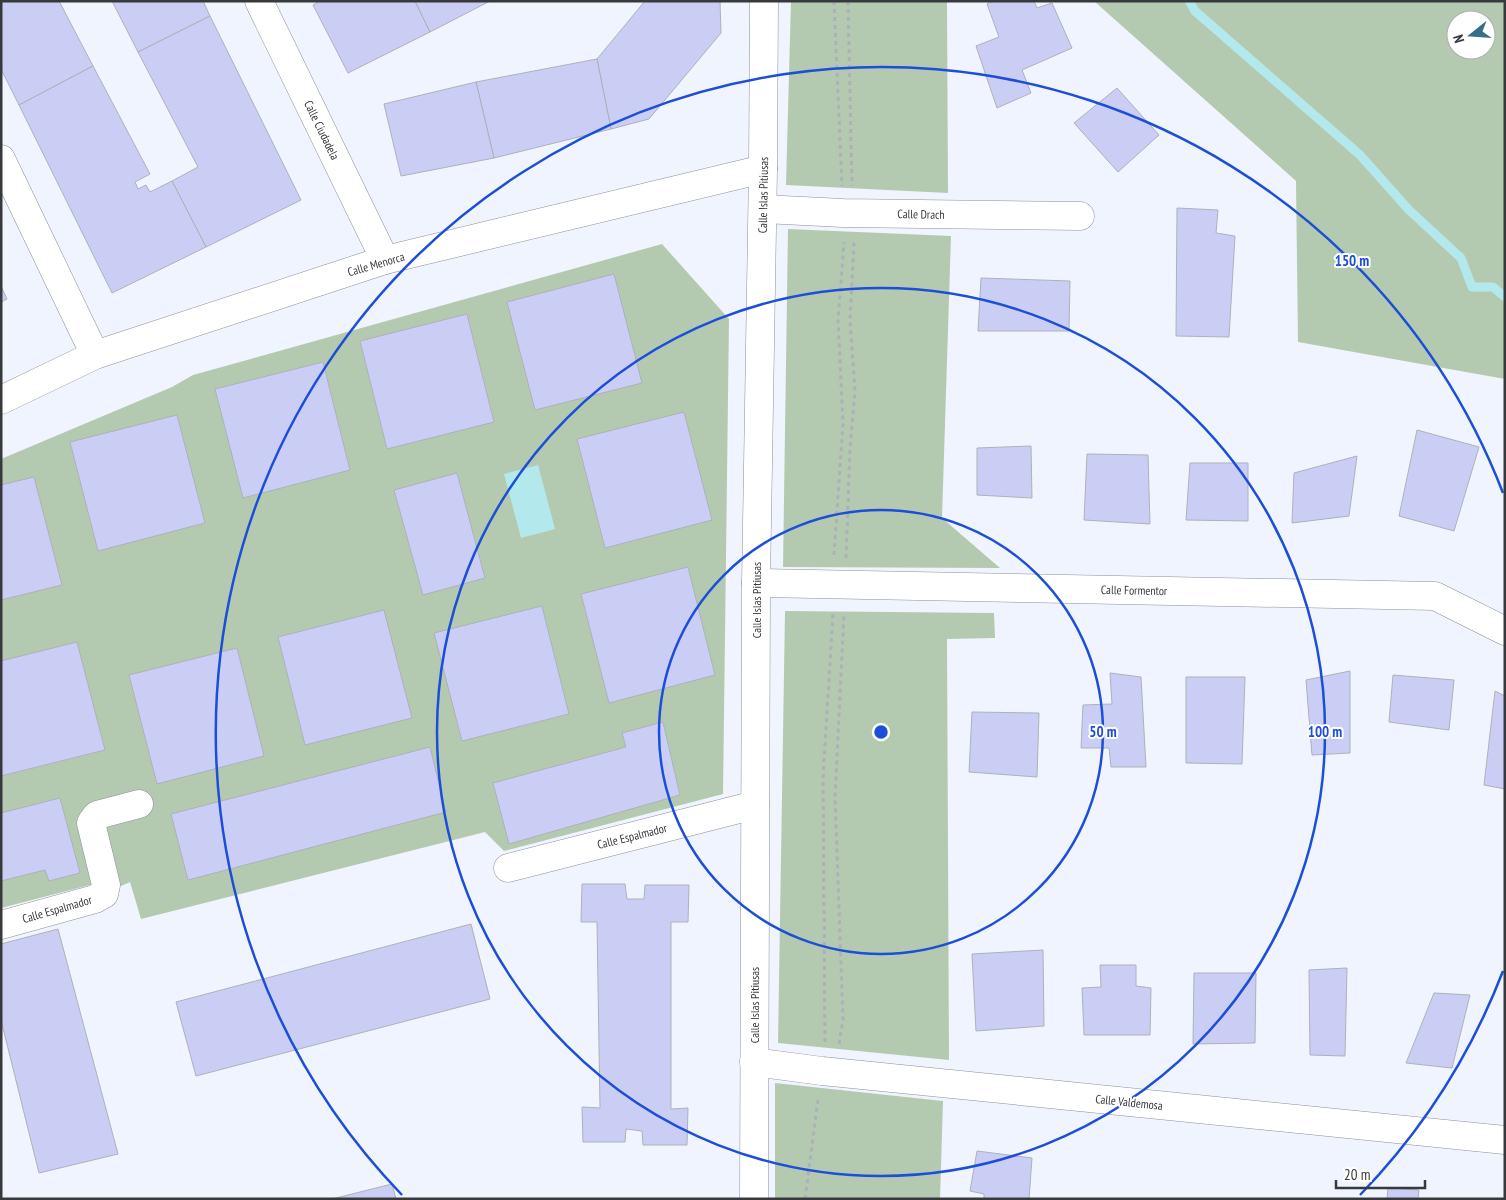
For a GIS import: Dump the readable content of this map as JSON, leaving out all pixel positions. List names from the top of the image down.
{
  "streets": {
    "street": [
      "Calle Ciudadela",
      "Calle Islas Pitiusas",
      "Calle Drach",
      "Calle Menorca",
      "Calle Formentor",
      "Calle Espalmador",
      "Calle Valdemosa"
    ]
  },
  "crossings": [
    ["Calle Ciudadela", "Calle Menorca"],
    ["Calle Islas Pitiusas", "Calle Drach"],
    ["Calle Islas Pitiusas", "Calle Menorca"],
    ["Calle Islas Pitiusas", "Calle Formentor"],
    ["Calle Islas Pitiusas", "Calle Espalmador"],
    ["Calle Islas Pitiusas", "Calle Valdemosa"]
  ],
  "scale_bar": "20 m",
  "north": "left",
  "rings": ["150 m", "50 m", "100 m"]
}
